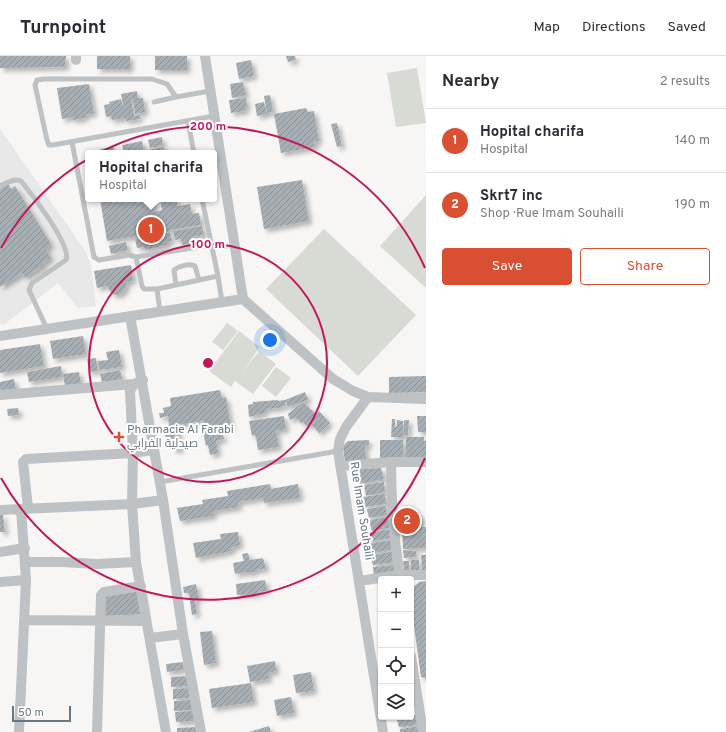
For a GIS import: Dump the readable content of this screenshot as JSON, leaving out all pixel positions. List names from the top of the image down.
{
  "streets": {
    "street": ["Rue Imam Souhaili"]
  },
  "places": {
    "health": ["Pharmacie Al Farabi صيدلية الفرابي"]
  },
  "scale_bar": "50 m",
  "page": {
    "header": "Turnpoint",
    "nav": ["Map", "Directions", "Saved"],
    "heading": ["Nearby", "2 results"],
    "list": [
      {
        "mark": "1",
        "name": "Hopital charifa",
        "note": "Hospital",
        "value": "140 m"
      },
      {
        "mark": "2",
        "name": "Skrt7 inc",
        "note": "Shop · Rue Imam Souhaili",
        "value": "190 m"
      }
    ],
    "popup": ["Hopital charifa", "Hospital"],
    "pins": ["1", "2"],
    "buttons": ["Save", "Share"],
    "map_buttons": ["+", "−"],
    "scale": "50 m"
  },
  "rings": ["200 m", "100 m"]
}
